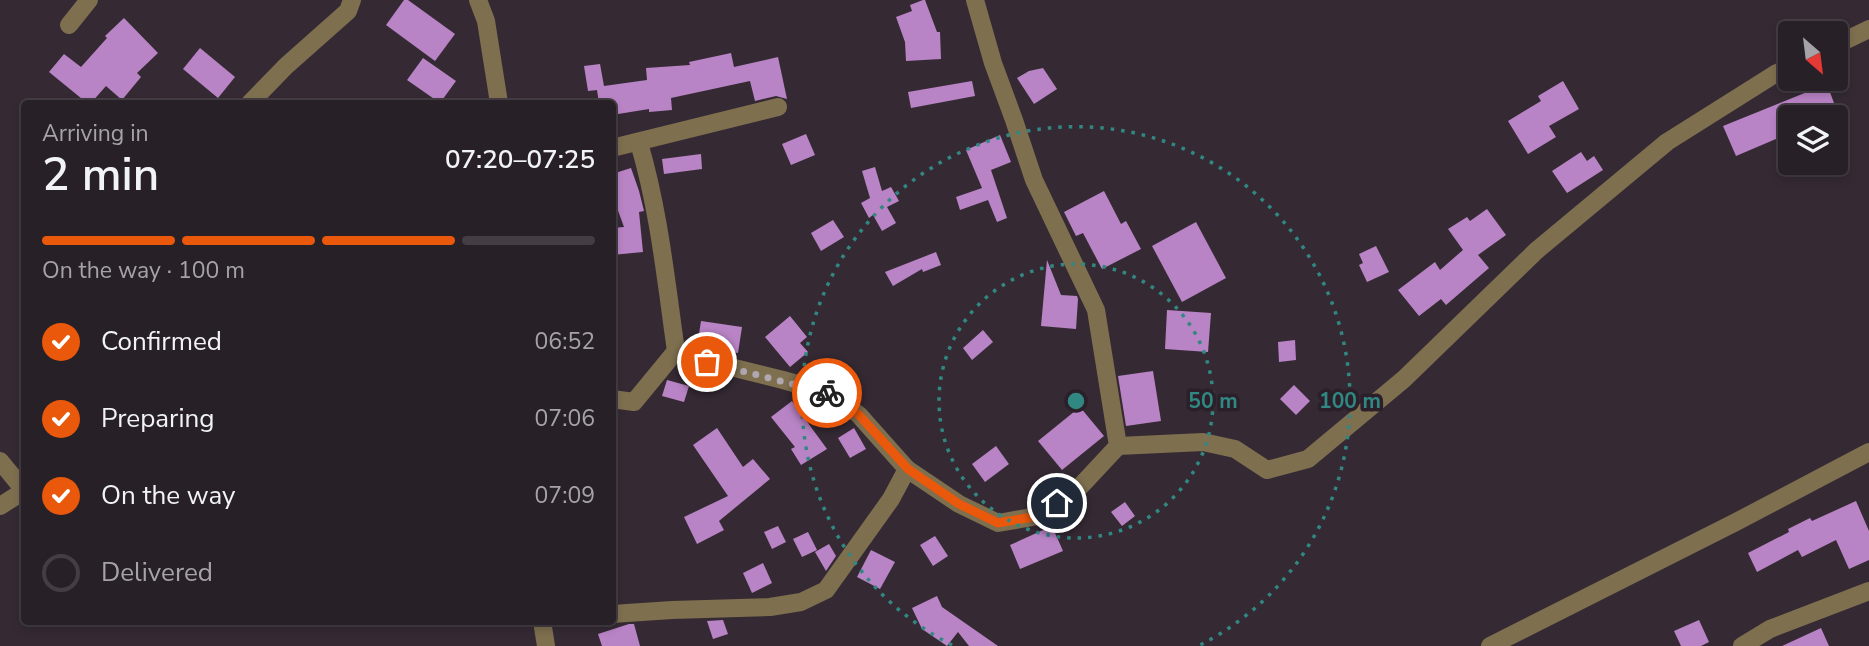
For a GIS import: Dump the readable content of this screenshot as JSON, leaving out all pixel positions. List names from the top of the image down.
{
  "north": "bottom right",
  "page": {
    "heading": ["2 min", "Arriving in", "07:20–07:25"],
    "bar": "On the way · 100 m",
    "list": [
      ["Confirmed", "06:52"],
      ["Preparing", "07:06"],
      ["On the way", "07:09"],
      "Delivered"
    ]
  },
  "rings": ["50 m", "100 m"]
}
